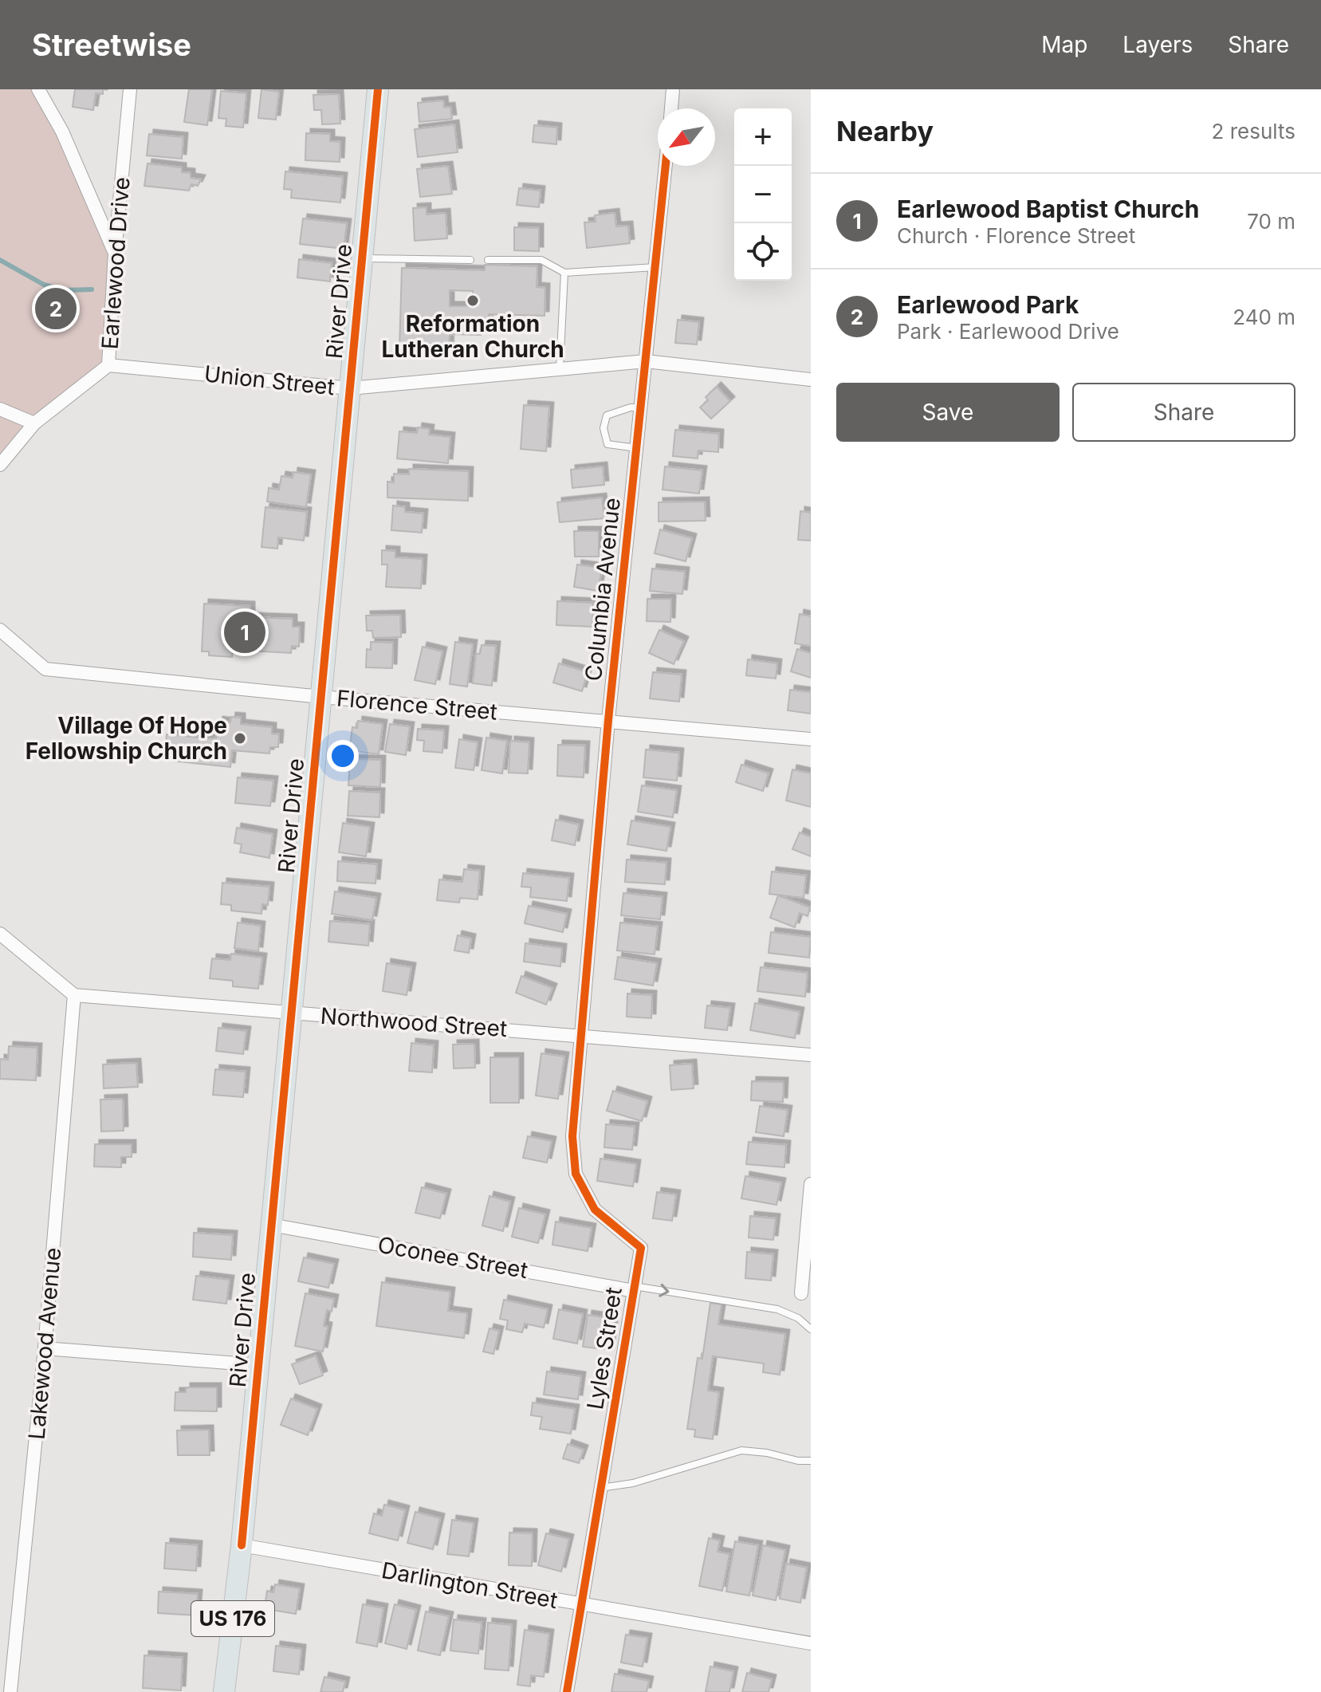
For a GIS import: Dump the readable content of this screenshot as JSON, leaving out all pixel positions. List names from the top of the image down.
{
  "streets": {
    "main road": ["River Drive", "US 176"],
    "street": [
      "Earlewood Drive",
      "Union Street",
      "Columbia Avenue",
      "Florence Street",
      "Northwood Street",
      "Oconee Street",
      "Lakewood Avenue",
      "Lyles Street",
      "Darlington Street"
    ]
  },
  "crossings": [
    ["Earlewood Drive", "Union Street"],
    ["River Drive", "Union Street"],
    ["River Drive", "Florence Street"],
    ["River Drive", "Northwood Street"],
    ["River Drive", "Oconee Street"],
    ["River Drive", "Darlington Street"],
    ["Union Street", "Columbia Avenue"],
    ["Columbia Avenue", "Florence Street"],
    ["Columbia Avenue", "Northwood Street"],
    ["Columbia Avenue", "Lyles Street"],
    ["Northwood Street", "Lakewood Avenue"],
    ["Northwood Street", "Lyles Street"],
    ["Oconee Street", "Lyles Street"],
    ["Lyles Street", "Darlington Street"]
  ],
  "places": ["Reformation Lutheran Church", "Village Of Hope Fellowship Church"],
  "north": "bottom left",
  "page": {
    "header": "Streetwise",
    "nav": ["Map", "Layers", "Share"],
    "heading": ["Nearby", "2 results"],
    "map_buttons": ["+", "−"],
    "list": [
      {
        "mark": "1",
        "name": "Earlewood Baptist Church",
        "note": "Church · Florence Street",
        "value": "70 m"
      },
      {
        "mark": "2",
        "name": "Earlewood Park",
        "note": "Park · Earlewood Drive",
        "value": "240 m"
      }
    ],
    "pins": ["2", "1"],
    "buttons": ["Save", "Share"]
  }
}
